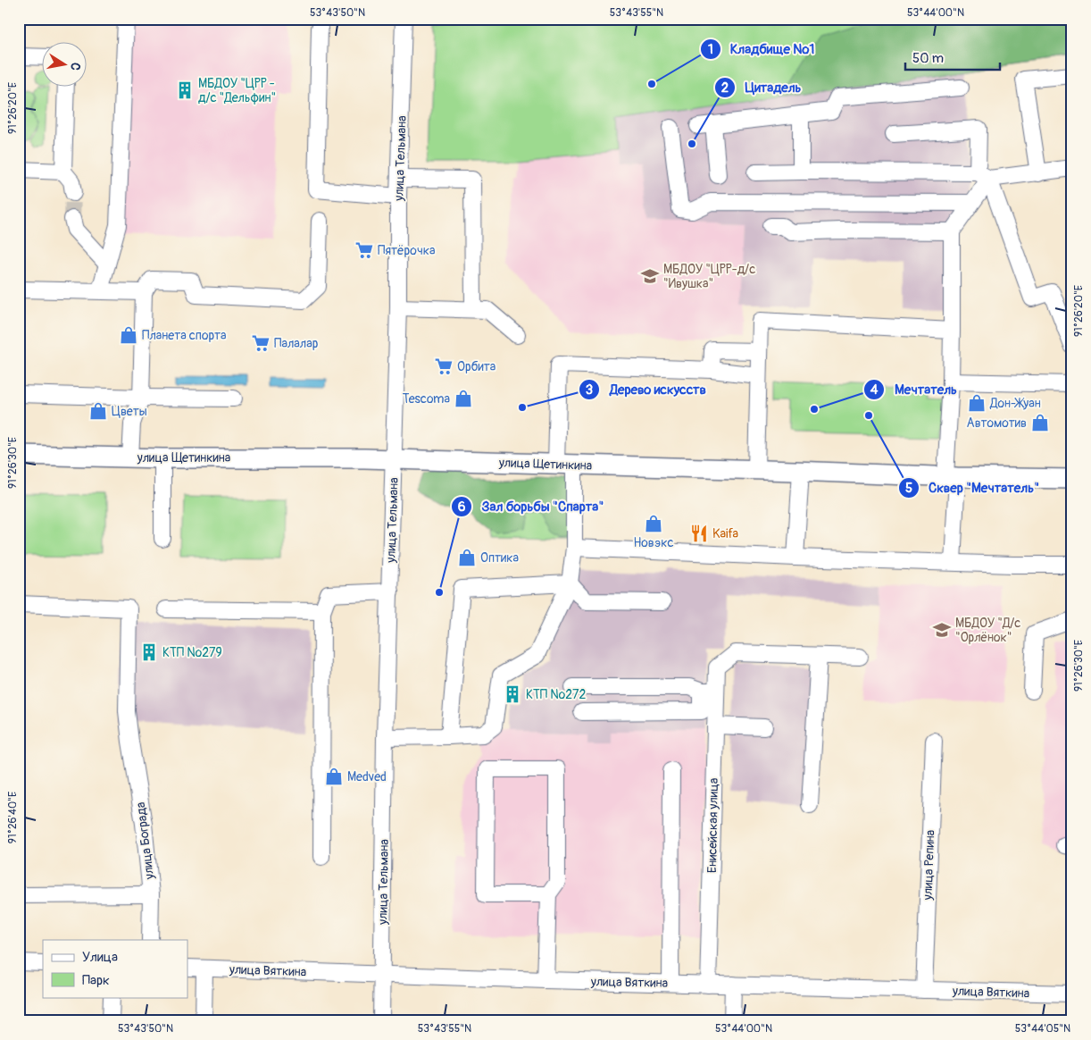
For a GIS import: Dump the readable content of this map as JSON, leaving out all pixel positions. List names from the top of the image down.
{
  "streets": {
    "main road": ["улица Щетинкина"],
    "street": [
      "улица Тельмана",
      "Енисейская улица",
      "улица Бограда",
      "улица Репина",
      "улица Вяткина"
    ]
  },
  "crossings": [
    ["улица Тельмана", "улица Щетинкина"],
    ["улица Тельмана", "улица Вяткина"],
    ["Енисейская улица", "улица Вяткина"],
    ["улица Репина", "улица Вяткина"]
  ],
  "places": {
    "other": [
      "Кладбище №1",
      "Цитадель",
      "Дерево искусств",
      "Мечтатель",
      "Сквер \"Мечтатель\"",
      "Зал борьбы \"Спарта\""
    ],
    "building": ["МБДОУ \"ЦРР - д/с \"Дельфин\"", "КТП №279", "КТП №272"],
    "supermarket": ["Пятёрочка", "Палалар", "Орбита"],
    "school or university": ["МБДОУ \"ЦРР-д/с \"Ивушка\"", "МБДОУ \"Д/с \"Орлёнок\""],
    "shop": [
      "Планета спорта",
      "Tescoma",
      "Дон-Жуан",
      "Цветы",
      "Автомотив",
      "Новэкс",
      "Оптика",
      "Medved"
    ],
    "restaurant": ["Kaifa"]
  },
  "legend": ["Улица", "Парк"],
  "scale_bar": "50 m",
  "north": "right",
  "coordinates": [
    "53°43'50\"N",
    "53°43'55\"N",
    "53°44'00\"N",
    "91°26'20\"E",
    "91°26'30\"E",
    "91°26'40\"E",
    "53°44'05\"N"
  ]
}
